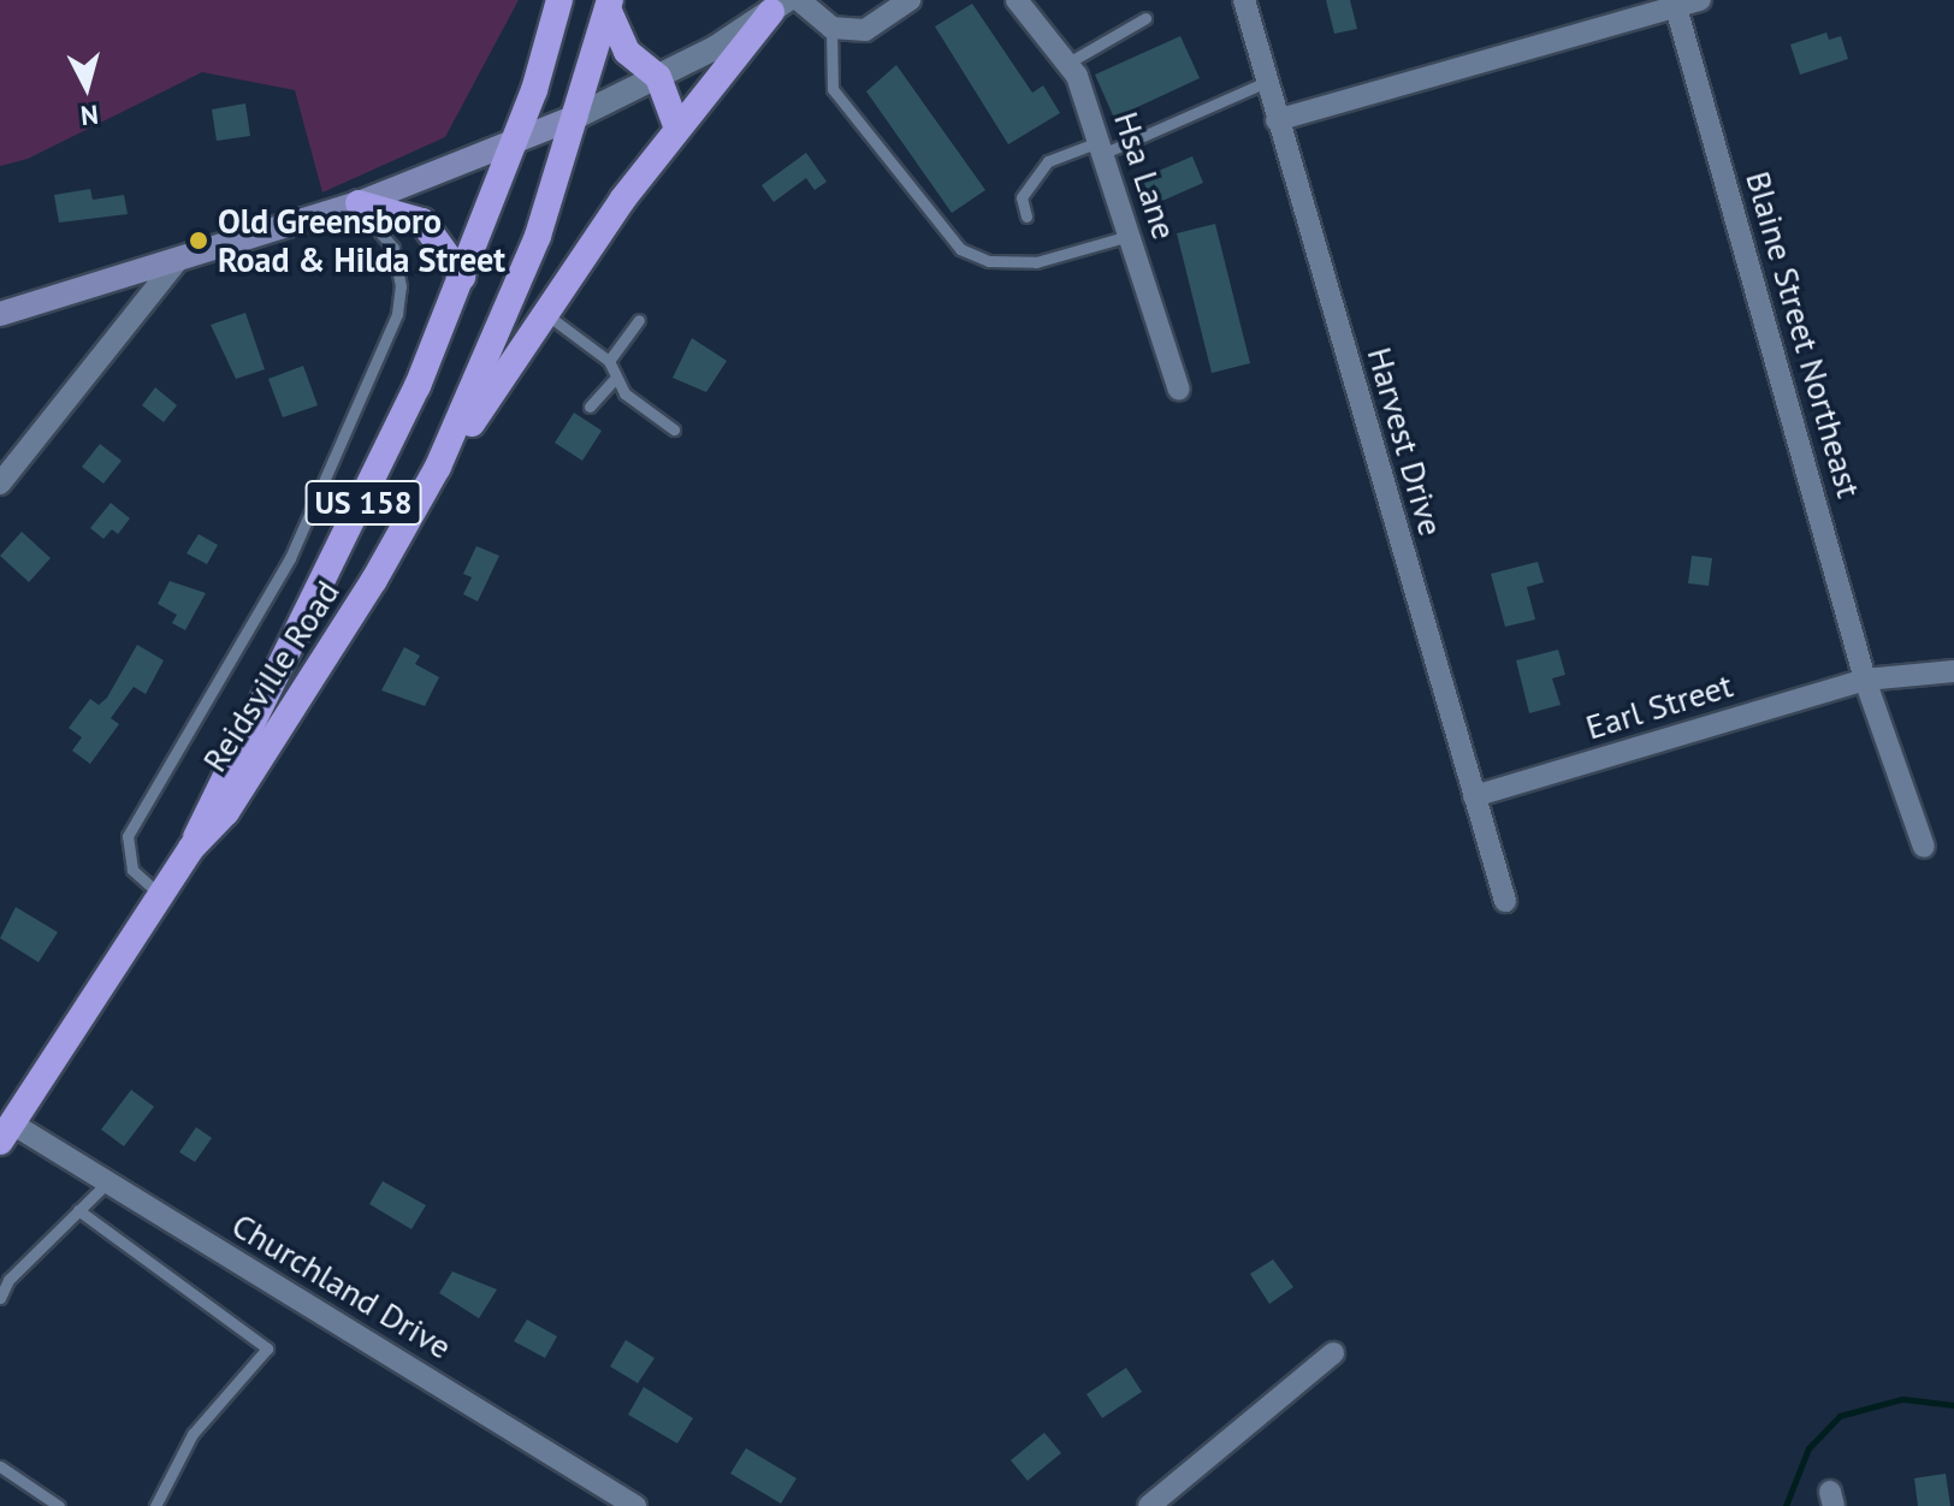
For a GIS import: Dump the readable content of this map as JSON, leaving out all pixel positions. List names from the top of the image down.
{
  "streets": {
    "highway": ["US 158", "Reidsville Road"],
    "street": [
      "Hsa Lane",
      "Blaine Street Northeast",
      "Harvest Drive",
      "Earl Street",
      "Churchland Drive"
    ]
  },
  "crossings": [
    ["Blaine Street Northeast", "Earl Street"],
    ["Harvest Drive", "Earl Street"],
    ["Reidsville Road", "Churchland Drive"]
  ],
  "places": ["Old Greensboro Road & Hilda Street"],
  "north": "bottom"
}
